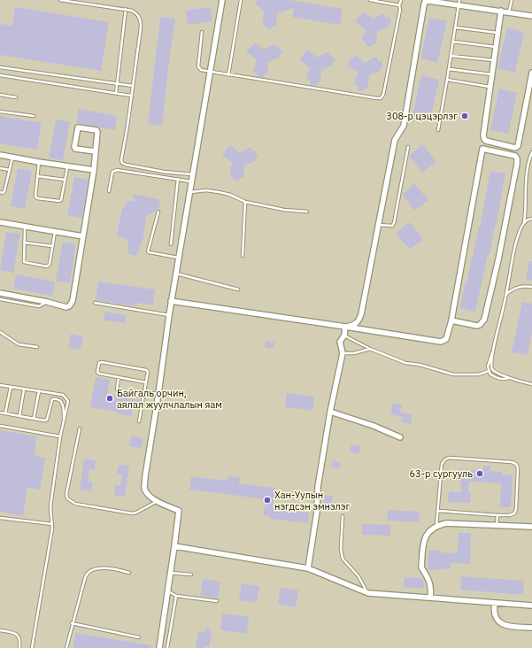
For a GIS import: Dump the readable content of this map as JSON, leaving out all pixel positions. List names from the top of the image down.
{
  "places": [
    "308-р цэцэрлэг",
    "Байгаль орчин, аялал жуулчлалын яам",
    "63-р сургууль",
    "Хан-Уулын нэгдсэн эмнэлэг"
  ]
}
